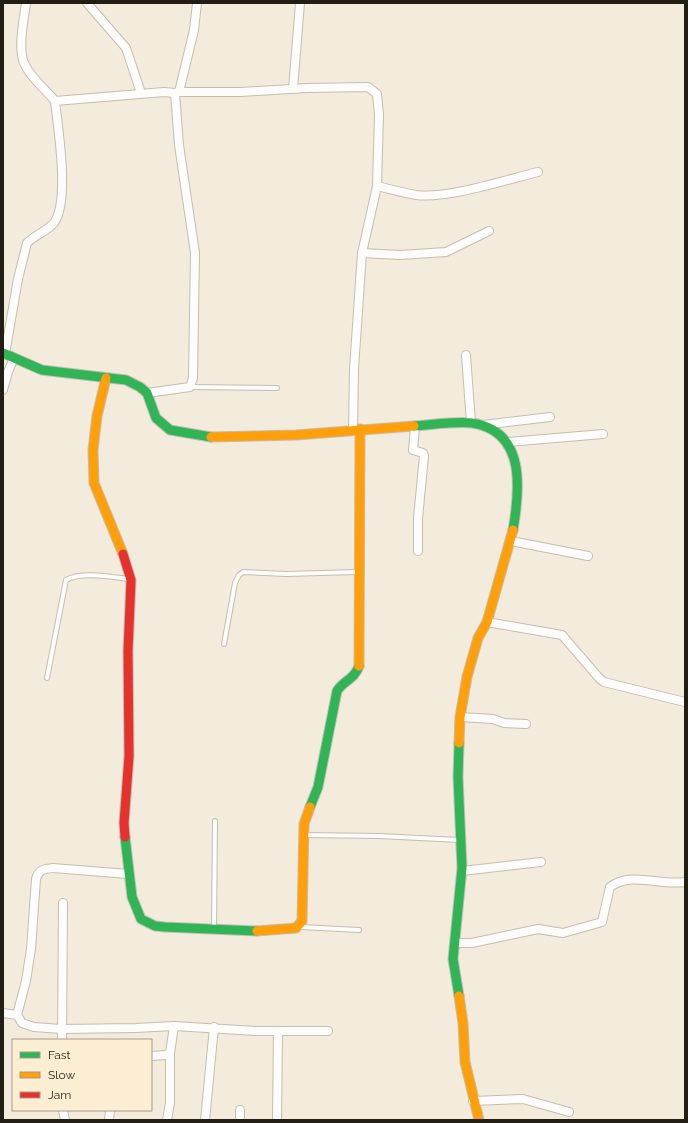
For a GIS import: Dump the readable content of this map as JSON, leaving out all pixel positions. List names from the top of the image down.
{
  "legend": ["Fast", "Slow", "Jam"]
}
